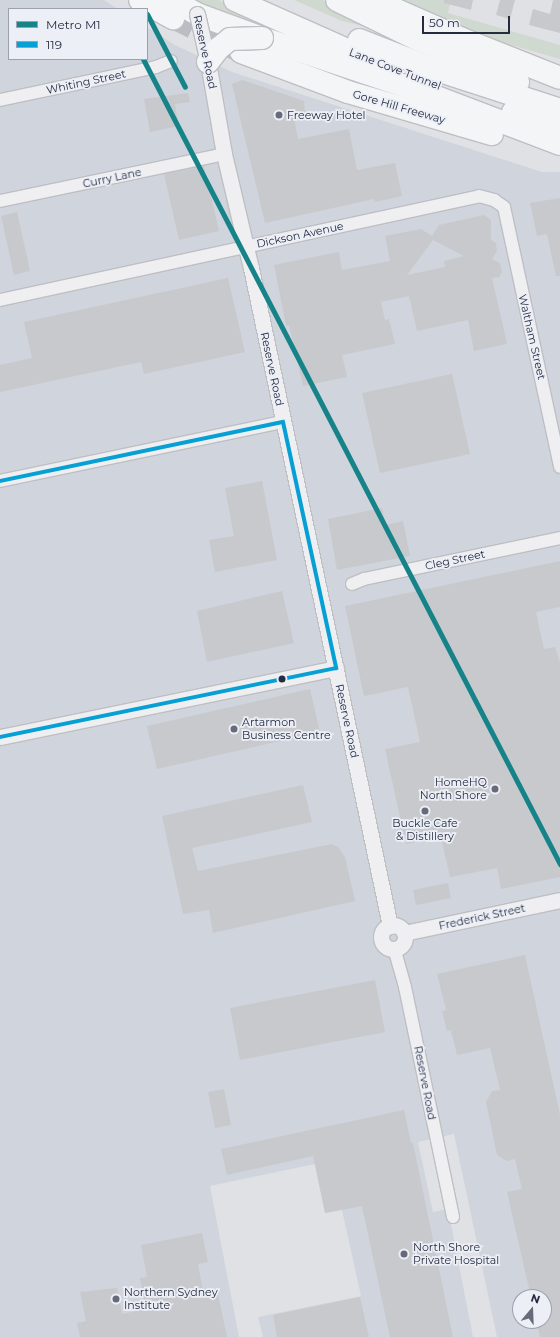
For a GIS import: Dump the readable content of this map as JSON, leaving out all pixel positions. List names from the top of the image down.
{
  "streets": {
    "highway": ["Lane Cove Tunnel", "Gore Hill Freeway"],
    "street": [
      "Reserve Road",
      "Whiting Street",
      "Curry Lane",
      "Dickson Avenue",
      "Waltham Street",
      "Cleg Street",
      "Frederick Street"
    ]
  },
  "crossings": [
    ["Reserve Road", "Curry Lane"],
    ["Reserve Road", "Dickson Avenue"],
    ["Reserve Road", "Frederick Street"],
    ["Dickson Avenue", "Waltham Street"]
  ],
  "places": [
    "Freeway Hotel",
    "Artarmon Business Centre",
    "HomeHQ North Shore",
    "Buckle Cafe & Distillery",
    "North Shore Private Hospital",
    "Northern Sydney Institute"
  ],
  "lines": ["metro line M1", "transit line 119"],
  "legend": ["Metro M1", "119"],
  "scale_bar": "50 m",
  "north": "top"
}
